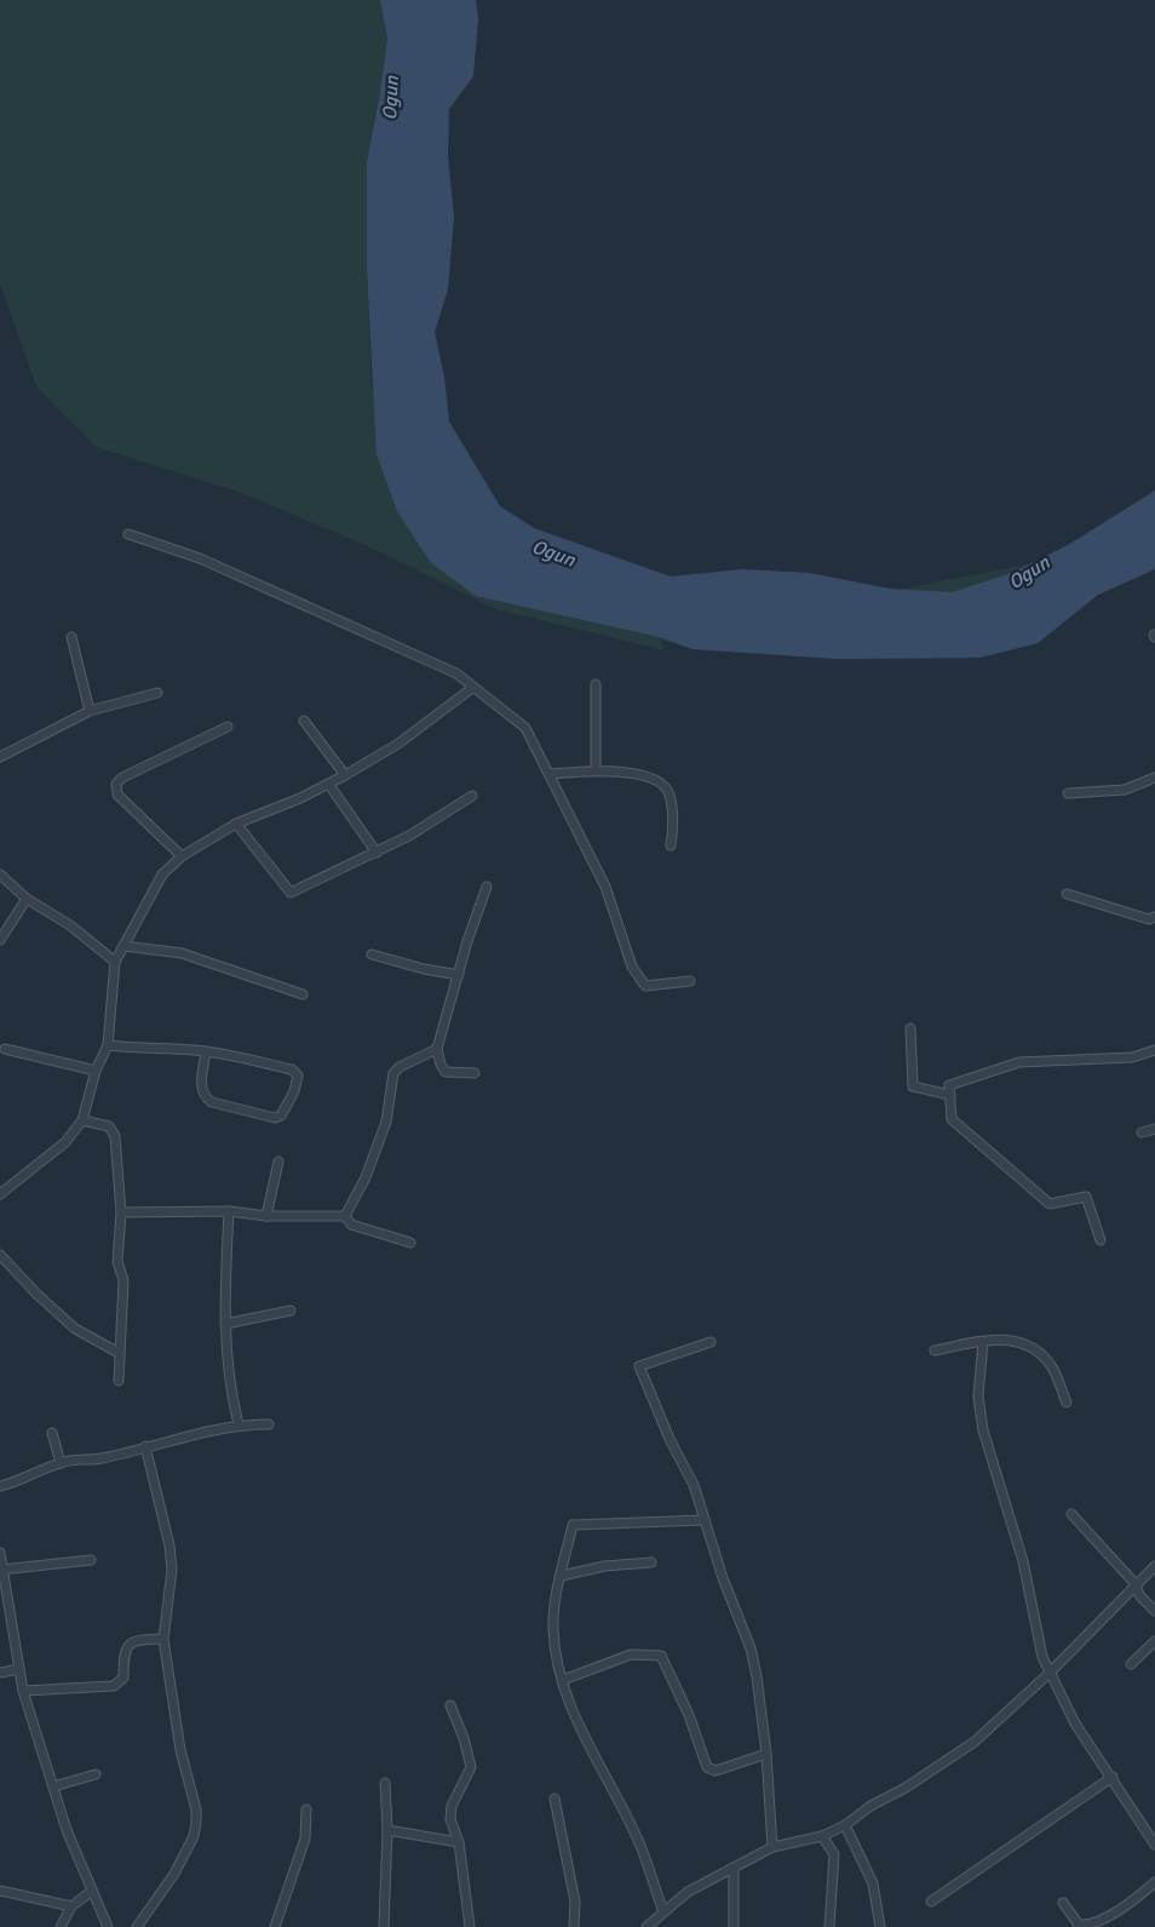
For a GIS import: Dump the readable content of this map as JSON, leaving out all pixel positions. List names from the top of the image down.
{
  "water": ["Ogun"]
}
